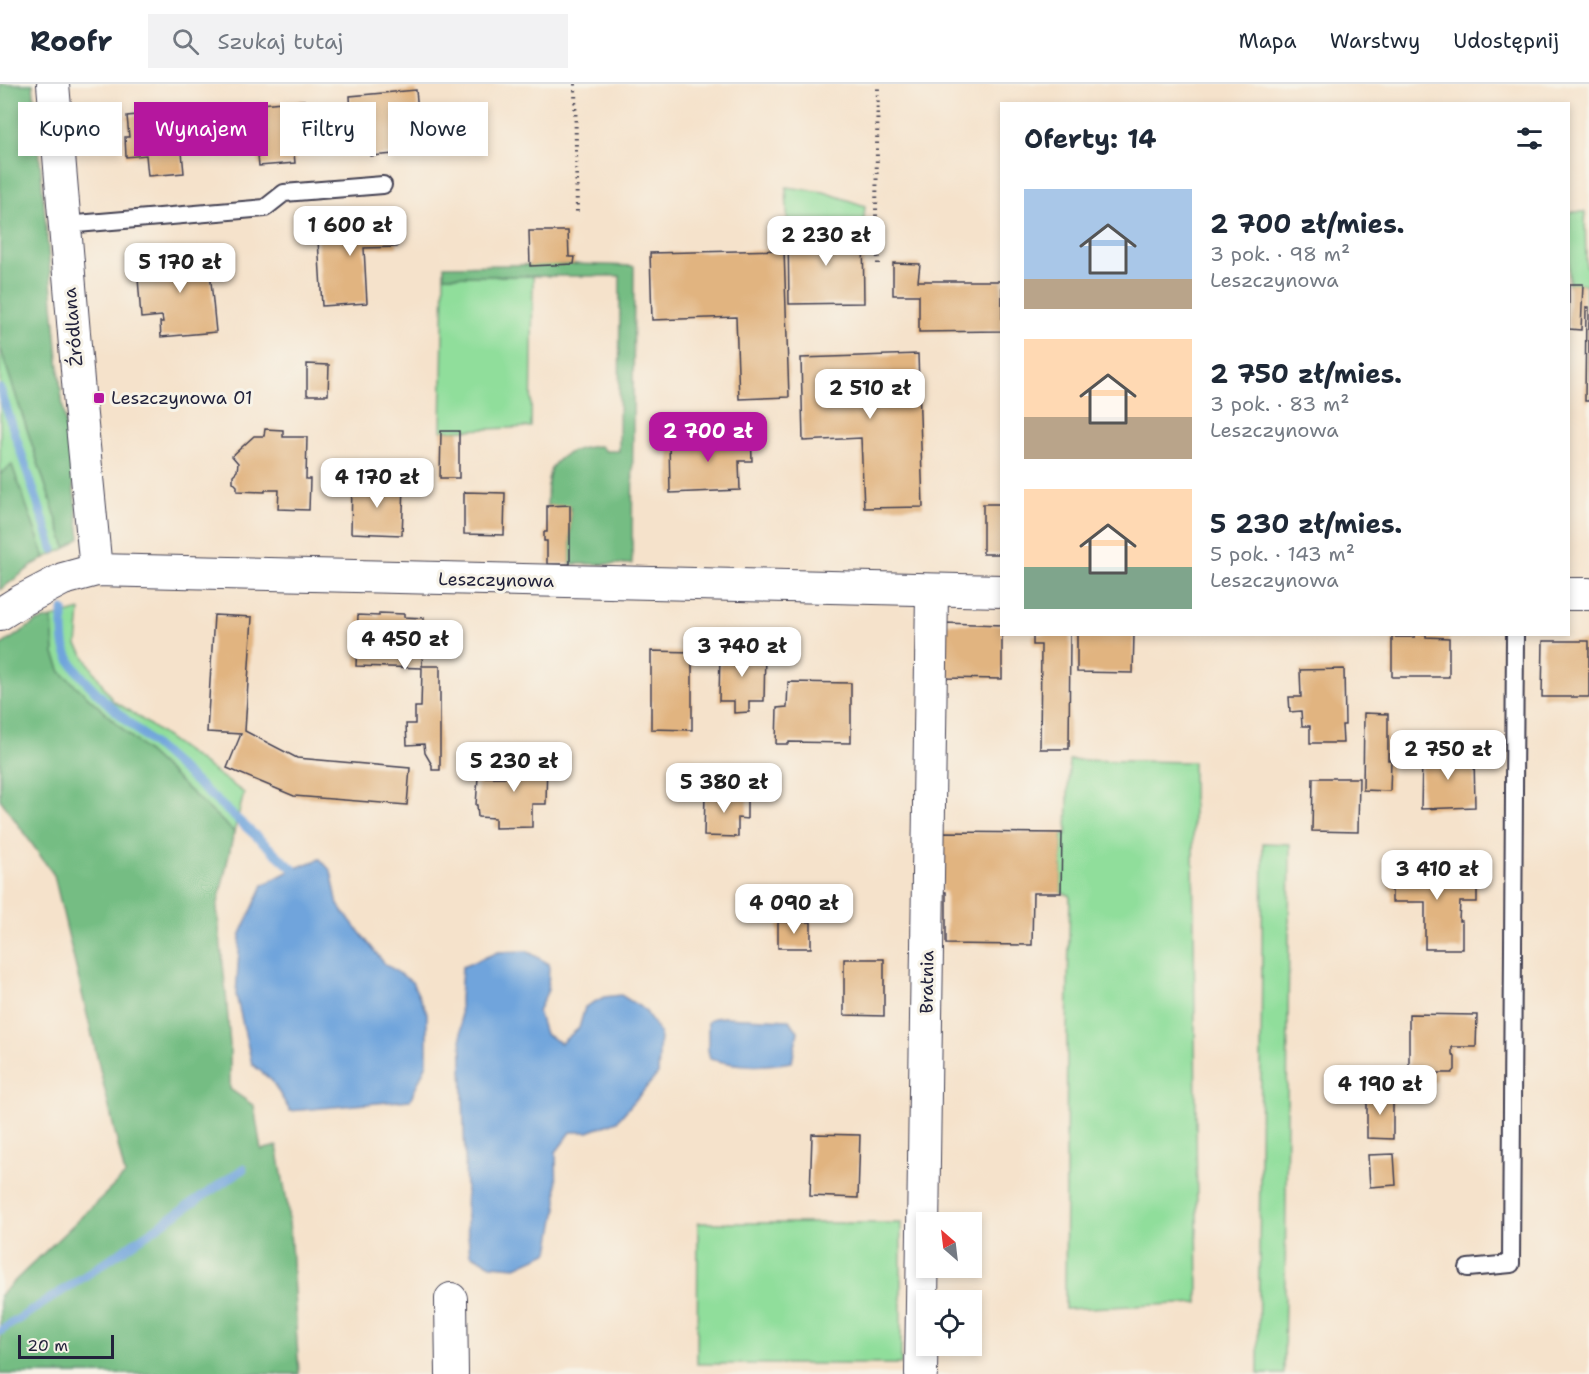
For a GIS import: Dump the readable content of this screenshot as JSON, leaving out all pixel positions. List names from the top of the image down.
{
  "streets": {
    "street": ["Źródlana", "Leszczynowa", "Bratnia"]
  },
  "crossings": [
    ["Źródlana", "Leszczynowa"],
    ["Leszczynowa", "Bratnia"]
  ],
  "places": {
    "transit": ["Leszczynowa 01"]
  },
  "scale_bar": "20 m",
  "north": "top left",
  "page": {
    "header": "Roofr",
    "search": "Szukaj tutaj",
    "nav": ["Mapa", "Warstwy", "Udostępnij"],
    "chip": [
      "Kupno",
      "Wynajem",
      "Filtry",
      "Nowe"
    ],
    "heading": "Oferty: 14",
    "list": [
      {
        "name": "2 700 zł/mies.",
        "note": "3 pok. · 98 m² · Leszczynowa"
      },
      {
        "name": "2 750 zł/mies.",
        "note": "3 pok. · 83 m² · Leszczynowa"
      },
      {
        "name": "5 230 zł/mies.",
        "note": "5 pok. · 143 m² · Leszczynowa"
      }
    ],
    "price": [
      "1 600 zł",
      "2 230 zł",
      "5 170 zł",
      "2 510 zł",
      "2 700 zł",
      "4 170 zł",
      "4 450 zł",
      "3 740 zł",
      "2 750 zł",
      "5 230 zł",
      "5 380 zł",
      "3 410 zł",
      "4 090 zł",
      "4 190 zł"
    ],
    "scale": "20 m"
  }
}
